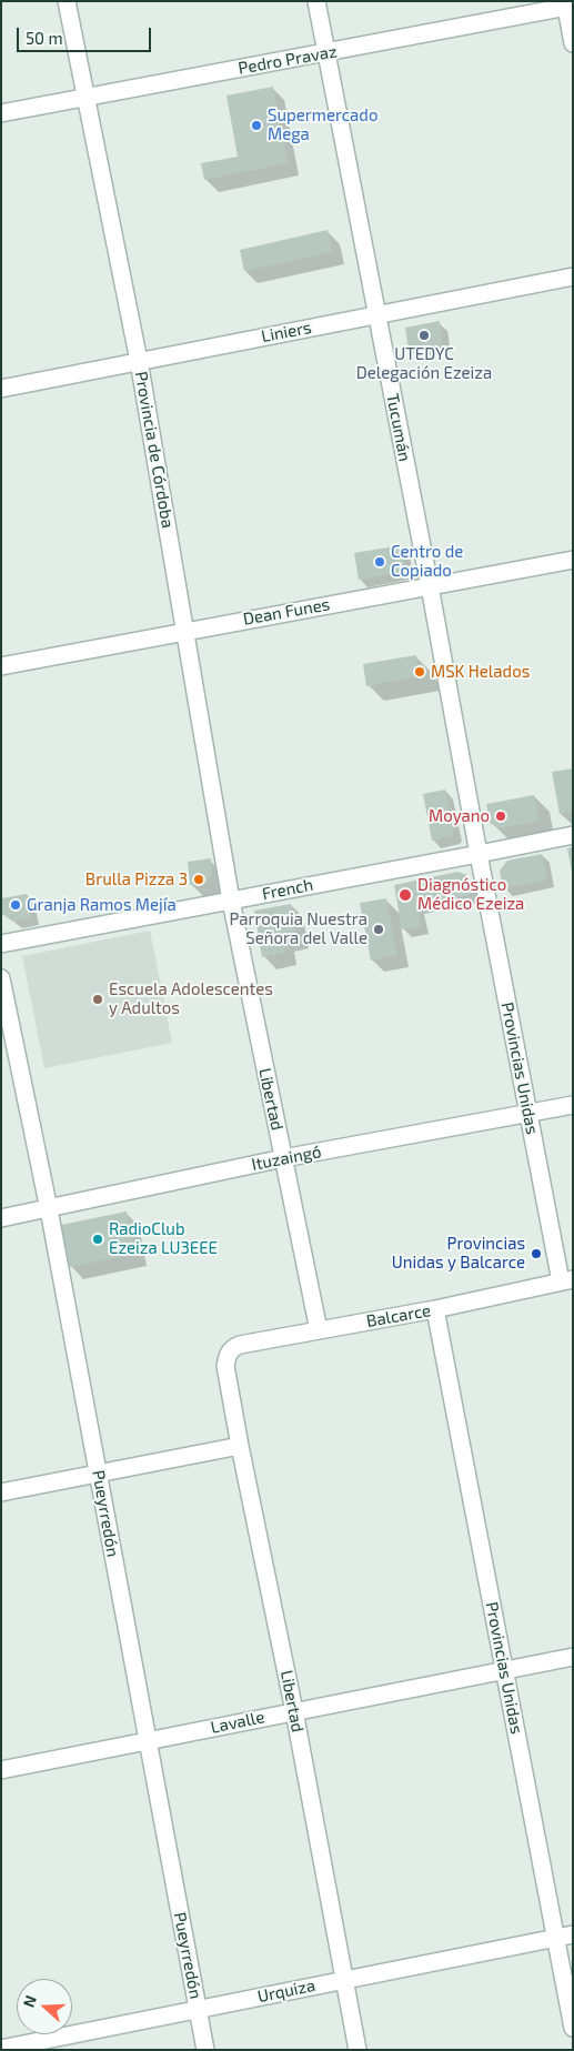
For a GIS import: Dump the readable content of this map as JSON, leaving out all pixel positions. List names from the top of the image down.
{
  "streets": {
    "street": [
      "Pedro Pravaz",
      "Liniers",
      "Tucumán",
      "Provincia de Córdoba",
      "Dean Funes",
      "French",
      "Provincias Unidas",
      "Libertad",
      "Ituzaingó",
      "Balcarce",
      "Pueyrredón",
      "Lavalle",
      "Urquiza"
    ]
  },
  "crossings": [
    ["Pedro Pravaz", "Tucumán"],
    ["Pedro Pravaz", "Provincia de Córdoba"],
    ["Liniers", "Tucumán"],
    ["Liniers", "Provincia de Córdoba"],
    ["Tucumán", "Dean Funes"],
    ["Tucumán", "French"],
    ["Tucumán", "Provincias Unidas"],
    ["Provincia de Córdoba", "Dean Funes"],
    ["Provincia de Córdoba", "French"],
    ["Provincia de Córdoba", "Libertad"],
    ["French", "Provincias Unidas"],
    ["French", "Libertad"],
    ["Provincias Unidas", "Ituzaingó"],
    ["Provincias Unidas", "Balcarce"],
    ["Provincias Unidas", "Lavalle"],
    ["Provincias Unidas", "Urquiza"],
    ["Libertad", "Ituzaingó"],
    ["Libertad", "Balcarce"],
    ["Libertad", "Lavalle"],
    ["Libertad", "Urquiza"],
    ["Ituzaingó", "Pueyrredón"],
    ["Pueyrredón", "Lavalle"],
    ["Pueyrredón", "Urquiza"]
  ],
  "places": [
    "Supermercado Mega",
    "UTEDYC Delegación Ezeiza",
    "Centro de Copiado",
    "MSK Helados",
    "Moyano",
    "Brulla Pizza 3",
    "Diagnóstico Médico Ezeiza",
    "Granja Ramos Mejía",
    "Parroquia Nuestra Señora del Valle",
    "Escuela Adolescentes y Adultos",
    "RadioClub Ezeiza LU3EEE",
    "Provincias Unidas y Balcarce"
  ],
  "scale_bar": "50 m",
  "north": "left"
}
